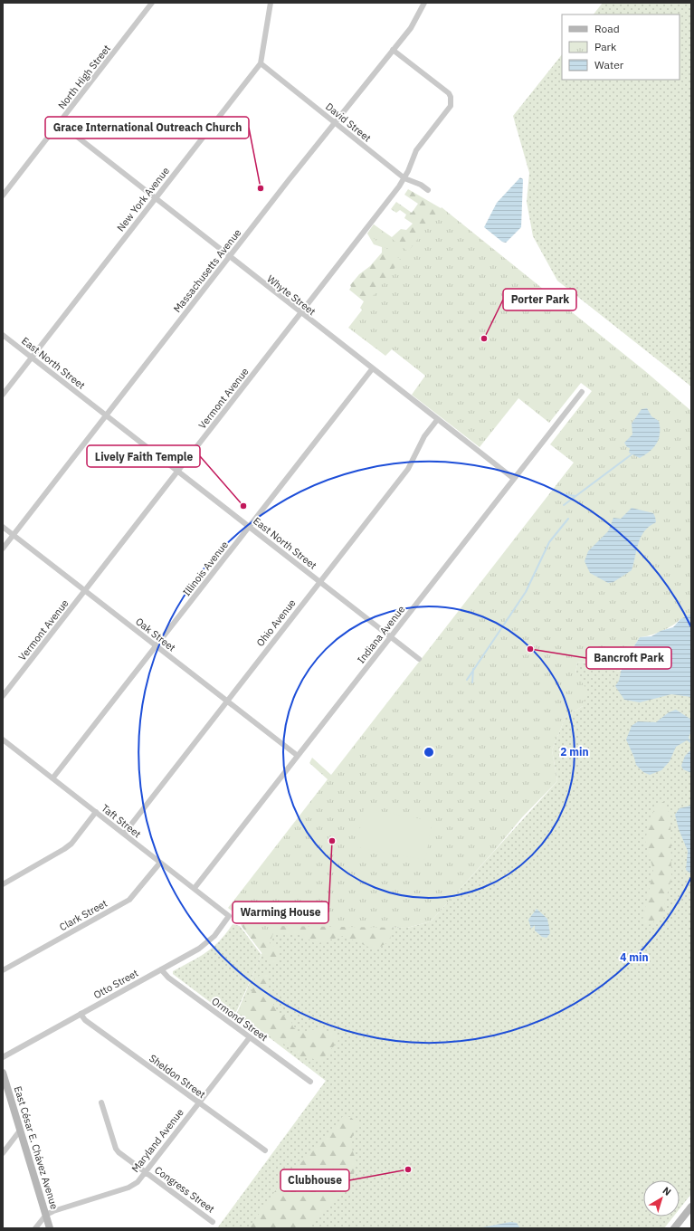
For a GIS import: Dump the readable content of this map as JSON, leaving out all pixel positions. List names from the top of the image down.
{
  "streets": {
    "street": [
      "North High Street",
      "David Street",
      "New York Avenue",
      "Massachusetts Avenue",
      "Whyte Street",
      "East North Street",
      "Vermont Avenue",
      "Illinois Avenue",
      "Ohio Avenue",
      "Oak Street",
      "Indiana Avenue",
      "Taft Street",
      "Clark Street",
      "Otto Street",
      "Ormond Street",
      "Sheldon Street",
      "Maryland Avenue",
      "East César E. Chávez Avenue",
      "Congress Street"
    ]
  },
  "crossings": [
    ["North High Street", "Whyte Street"],
    ["David Street", "New York Avenue"],
    ["David Street", "Massachusetts Avenue"],
    ["David Street", "Vermont Avenue"],
    ["New York Avenue", "Whyte Street"],
    ["New York Avenue", "East North Street"],
    ["Massachusetts Avenue", "Whyte Street"],
    ["Massachusetts Avenue", "East North Street"],
    ["Massachusetts Avenue", "Vermont Avenue"],
    ["Massachusetts Avenue", "Oak Street"],
    ["Whyte Street", "Vermont Avenue"],
    ["Whyte Street", "Illinois Avenue"],
    ["Whyte Street", "Ohio Avenue"],
    ["Whyte Street", "Indiana Avenue"],
    ["East North Street", "Vermont Avenue"],
    ["East North Street", "Illinois Avenue"],
    ["East North Street", "Ohio Avenue"],
    ["East North Street", "Indiana Avenue"],
    ["Vermont Avenue", "Oak Street"],
    ["Illinois Avenue", "Oak Street"],
    ["Illinois Avenue", "Taft Street"],
    ["Ohio Avenue", "Oak Street"],
    ["Ohio Avenue", "Taft Street"],
    ["Oak Street", "Indiana Avenue"],
    ["Indiana Avenue", "Taft Street"],
    ["Taft Street", "Clark Street"],
    ["Taft Street", "Otto Street"],
    ["Otto Street", "Ormond Street"],
    ["Otto Street", "Sheldon Street"],
    ["Ormond Street", "Maryland Avenue"],
    ["Sheldon Street", "Maryland Avenue"],
    ["Maryland Avenue", "East César E. Chávez Avenue"],
    ["Maryland Avenue", "Congress Street"]
  ],
  "places": [
    "Grace International Outreach Church",
    "Porter Park",
    "Lively Faith Temple",
    "Bancroft Park",
    "Warming House",
    "Clubhouse"
  ],
  "legend": ["Road", "Park", "Water"],
  "north": "top right",
  "rings": ["2 min", "4 min"]
}
